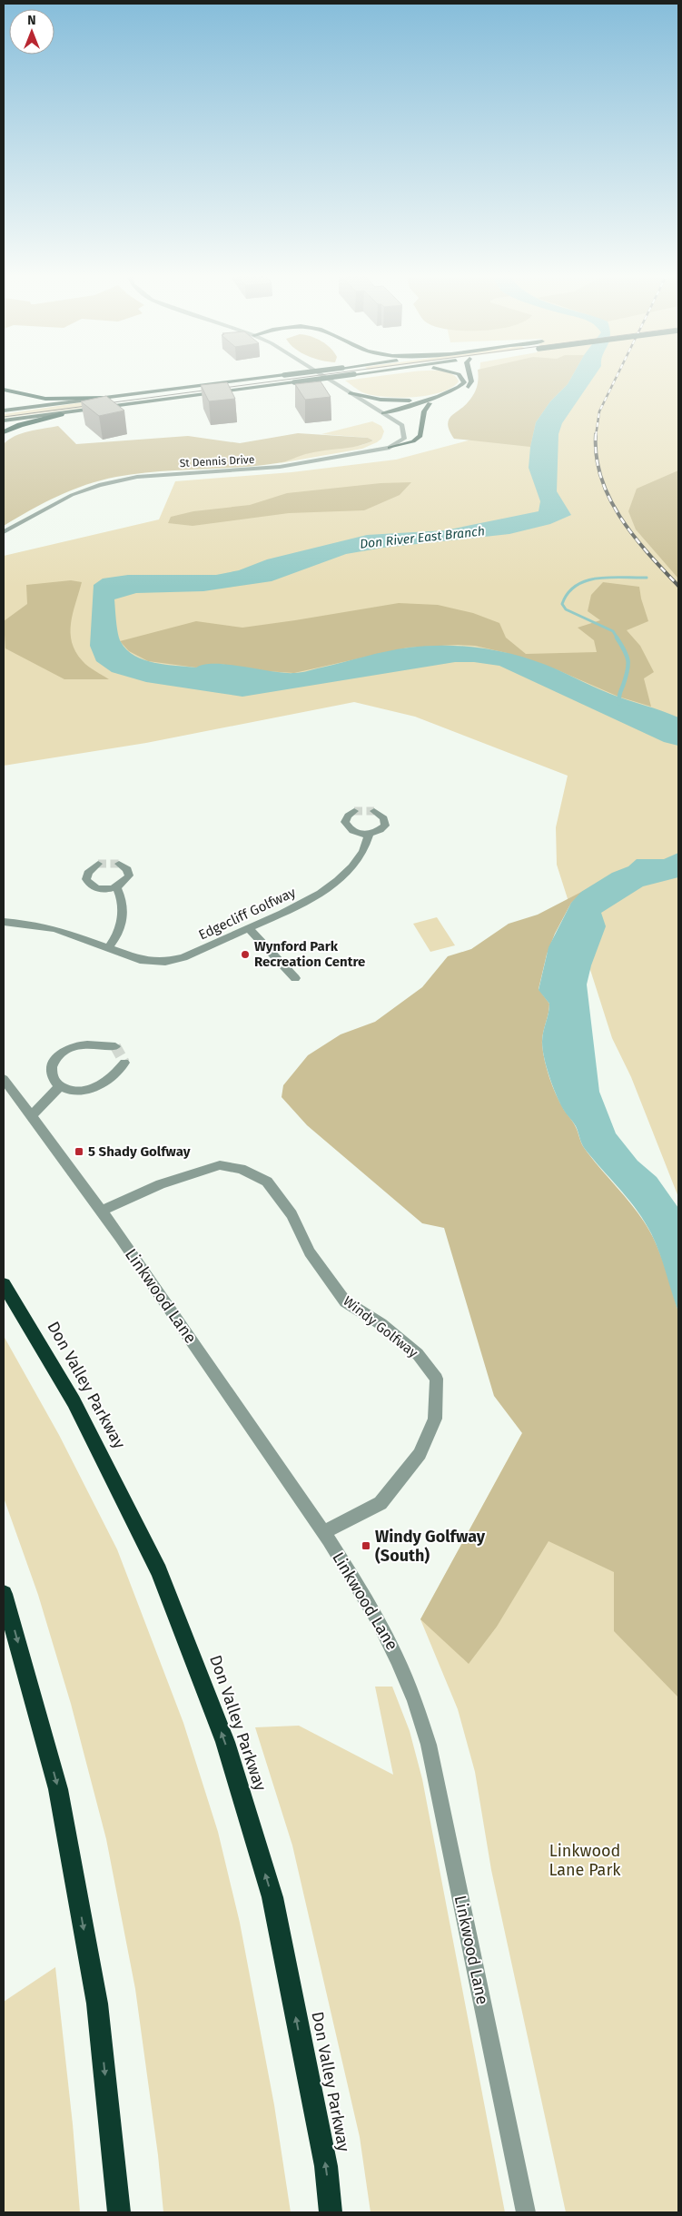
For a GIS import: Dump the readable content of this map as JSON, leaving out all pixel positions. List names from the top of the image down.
{
  "streets": {
    "highway": ["Don Valley Parkway"],
    "street": [
      "St Dennis Drive",
      "Edgecliff Golfway",
      "Linkwood Lane",
      "Windy Golfway"
    ]
  },
  "crossings": [
    ["Linkwood Lane", "Windy Golfway"]
  ],
  "one_way": ["Don Valley Parkway"],
  "water": ["Don River East Branch"],
  "parks": ["Linkwood Lane Park"],
  "places": {
    "other": ["Wynford Park Recreation Centre"],
    "transit": ["5 Shady Golfway", "Windy Golfway (South)"]
  },
  "north": "top"
}
